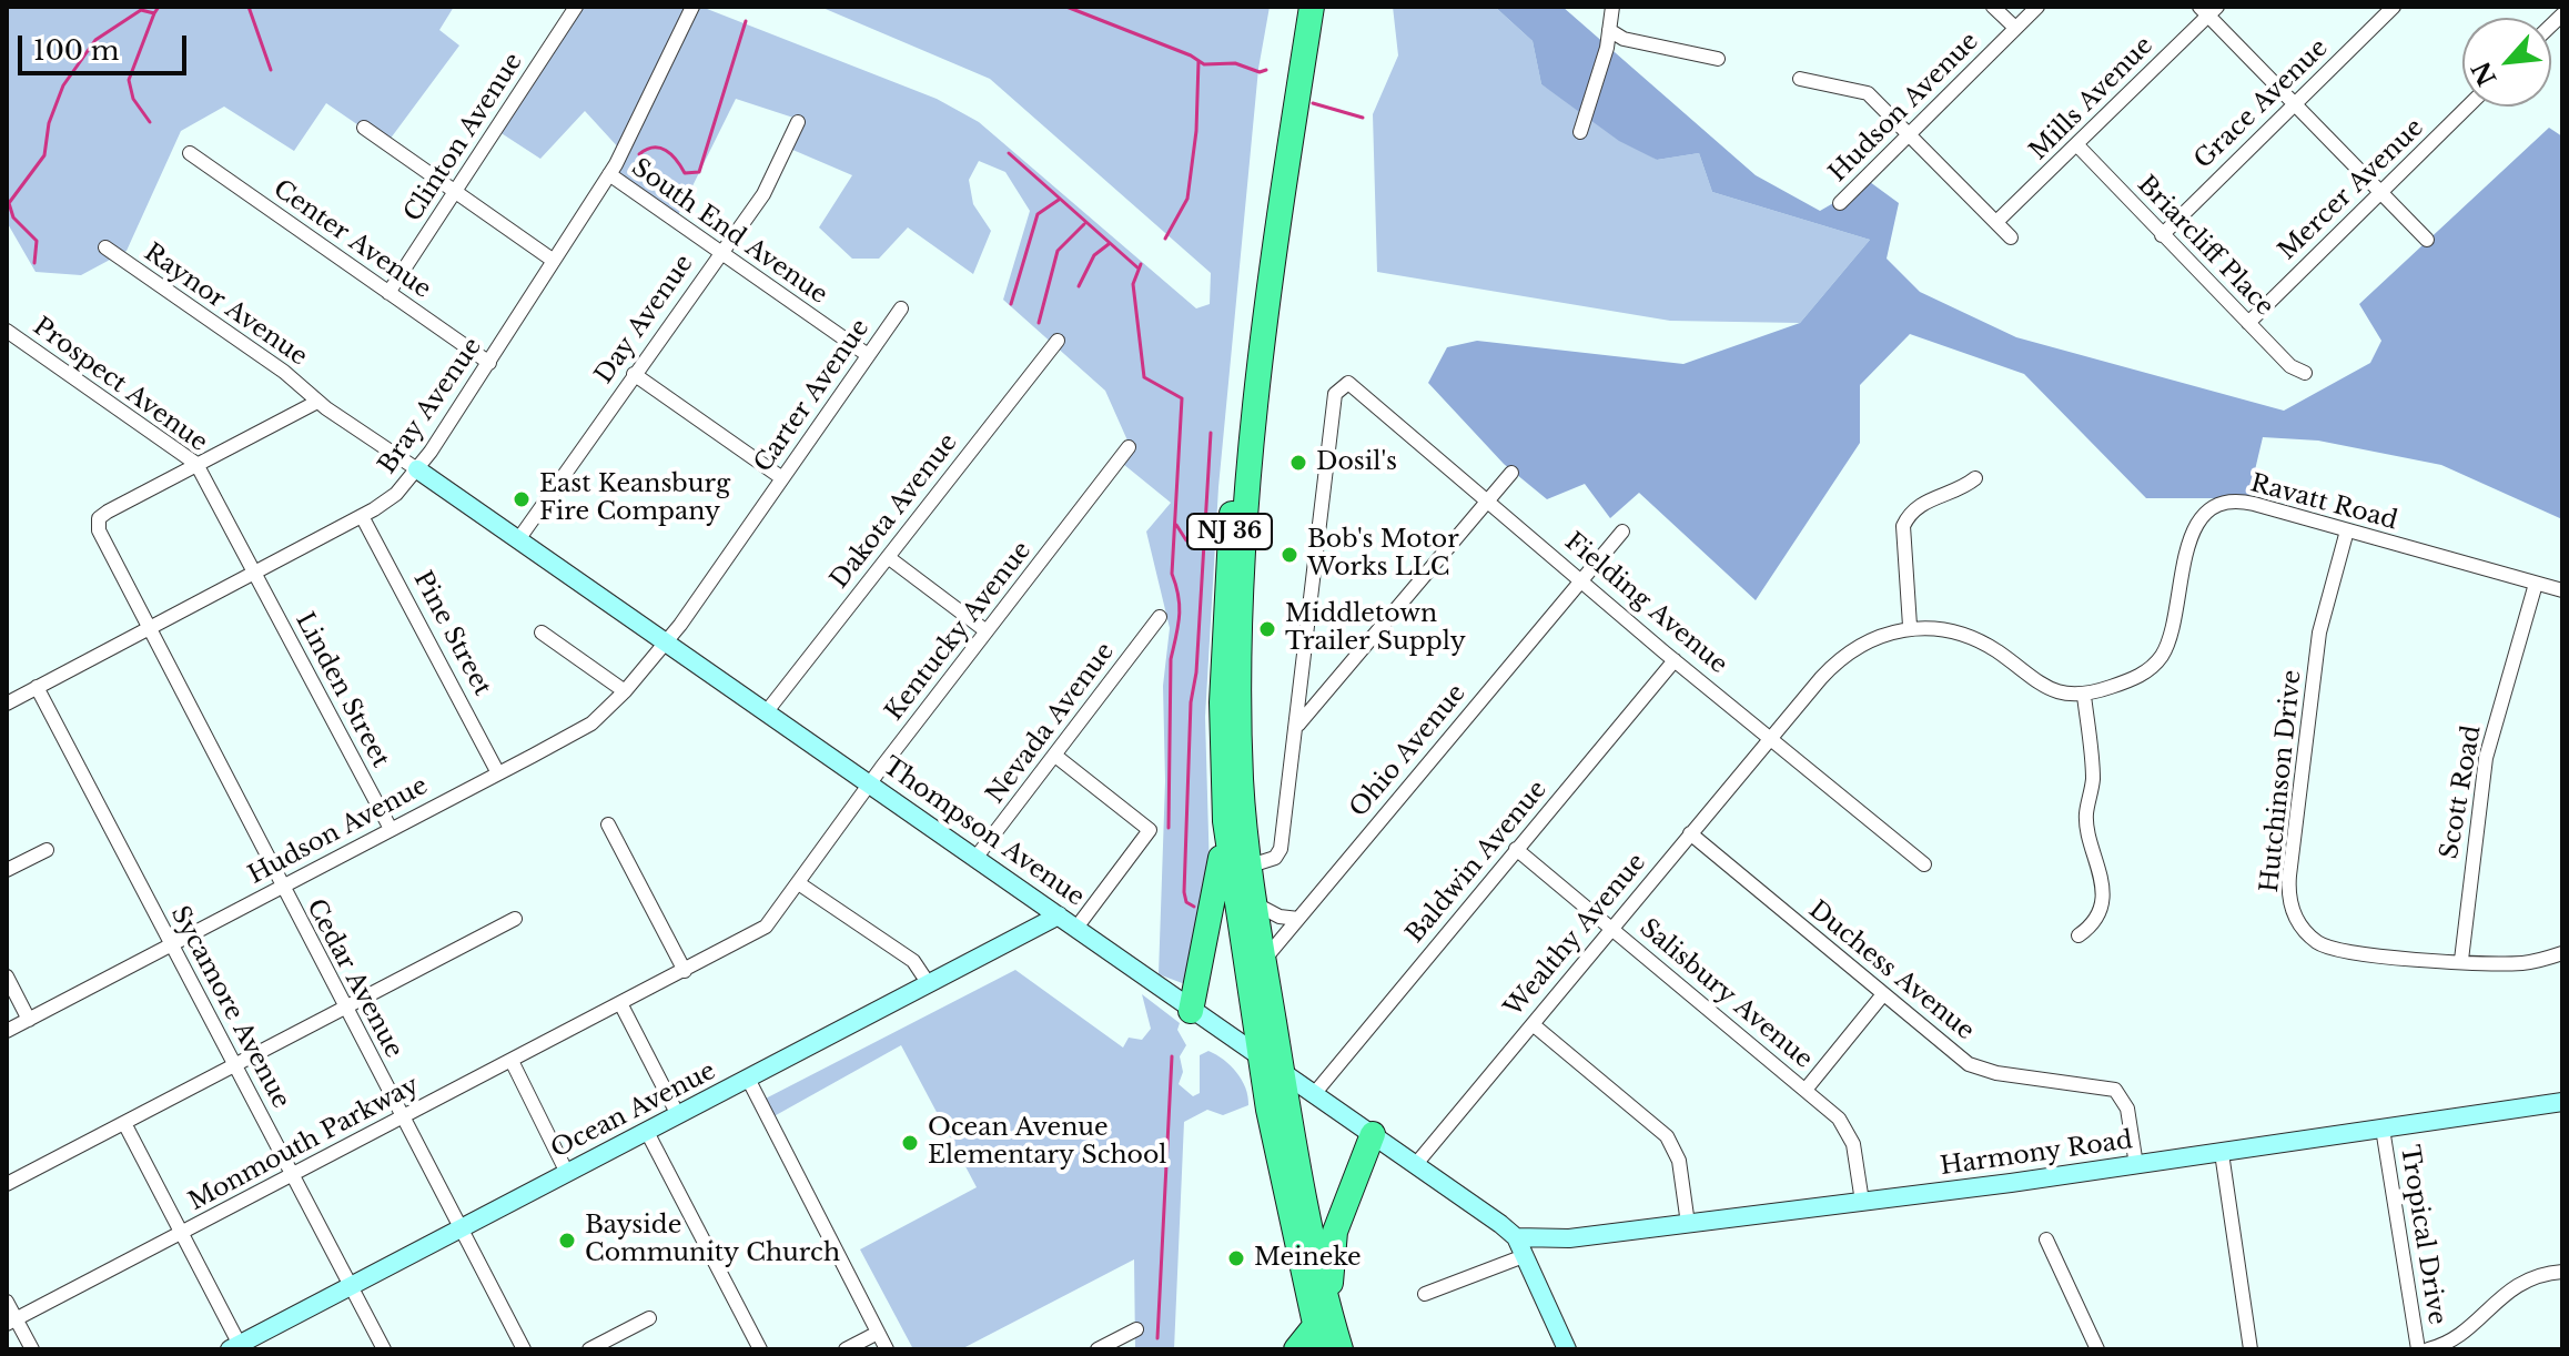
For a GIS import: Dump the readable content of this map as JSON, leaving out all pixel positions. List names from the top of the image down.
{
  "streets": {
    "highway": ["NJ 36"],
    "street": [
      "Mills Avenue",
      "Grace Avenue",
      "Hudson Avenue",
      "Clinton Avenue",
      "Mercer Avenue",
      "South End Avenue",
      "Center Avenue",
      "Briarcliff Place",
      "Raynor Avenue",
      "Day Avenue",
      "Prospect Avenue",
      "Carter Avenue",
      "Bray Avenue",
      "Ravatt Road",
      "Dakota Avenue",
      "Fielding Avenue",
      "Kentucky Avenue",
      "Pine Street",
      "Linden Street",
      "Nevada Avenue",
      "Ohio Avenue",
      "Hutchinson Drive",
      "Scott Road",
      "Thompson Avenue",
      "Baldwin Avenue",
      "Wealthy Avenue",
      "Duchess Avenue",
      "Cedar Avenue",
      "Salisbury Avenue",
      "Sycamore Avenue",
      "Ocean Avenue",
      "Monmouth Parkway",
      "Harmony Road",
      "Tropical Drive"
    ]
  },
  "crossings": [
    ["Mills Avenue", "Briarcliff Place"],
    ["Grace Avenue", "Briarcliff Place"],
    ["Hudson Avenue", "Carter Avenue"],
    ["Hudson Avenue", "Pine Street"],
    ["Hudson Avenue", "Linden Street"],
    ["Hudson Avenue", "Thompson Avenue"],
    ["Hudson Avenue", "Cedar Avenue"],
    ["Hudson Avenue", "Sycamore Avenue"],
    ["Clinton Avenue", "Center Avenue"],
    ["Mercer Avenue", "Briarcliff Place"],
    ["South End Avenue", "Day Avenue"],
    ["South End Avenue", "Carter Avenue"],
    ["South End Avenue", "Bray Avenue"],
    ["Center Avenue", "Bray Avenue"],
    ["Raynor Avenue", "Thompson Avenue"],
    ["Day Avenue", "Thompson Avenue"],
    ["Prospect Avenue", "Bray Avenue"],
    ["Prospect Avenue", "Linden Street"],
    ["Prospect Avenue", "Cedar Avenue"],
    ["Carter Avenue", "Thompson Avenue"],
    ["Bray Avenue", "Pine Street"],
    ["Bray Avenue", "Linden Street"],
    ["Bray Avenue", "Thompson Avenue"],
    ["Bray Avenue", "Cedar Avenue"],
    ["Bray Avenue", "Sycamore Avenue"],
    ["Ravatt Road", "Hutchinson Drive"],
    ["Ravatt Road", "Scott Road"],
    ["Dakota Avenue", "Thompson Avenue"],
    ["NJ 36", "Ohio Avenue"],
    ["NJ 36", "Thompson Avenue"],
    ["Fielding Avenue", "Ohio Avenue"],
    ["Fielding Avenue", "Baldwin Avenue"],
    ["Fielding Avenue", "Wealthy Avenue"],
    ["Kentucky Avenue", "Thompson Avenue"],
    ["Kentucky Avenue", "Monmouth Parkway"],
    ["Nevada Avenue", "Thompson Avenue"],
    ["Hutchinson Drive", "Scott Road"],
    ["Thompson Avenue", "Baldwin Avenue"],
    ["Thompson Avenue", "Wealthy Avenue"],
    ["Thompson Avenue", "Ocean Avenue"],
    ["Thompson Avenue", "Harmony Road"],
    ["Baldwin Avenue", "Salisbury Avenue"],
    ["Wealthy Avenue", "Duchess Avenue"],
    ["Wealthy Avenue", "Salisbury Avenue"],
    ["Duchess Avenue", "Harmony Road"],
    ["Cedar Avenue", "Ocean Avenue"],
    ["Cedar Avenue", "Monmouth Parkway"],
    ["Salisbury Avenue", "Harmony Road"],
    ["Sycamore Avenue", "Ocean Avenue"],
    ["Sycamore Avenue", "Monmouth Parkway"],
    ["Harmony Road", "Tropical Drive"]
  ],
  "places": [
    "Dosil's",
    "East Keansburg Fire Company",
    "Bob's Motor Works LLC",
    "Middletown Trailer Supply",
    "Ocean Avenue Elementary School",
    "Bayside Community Church",
    "Meineke"
  ],
  "scale_bar": "100 m",
  "north": "bottom left"
}
